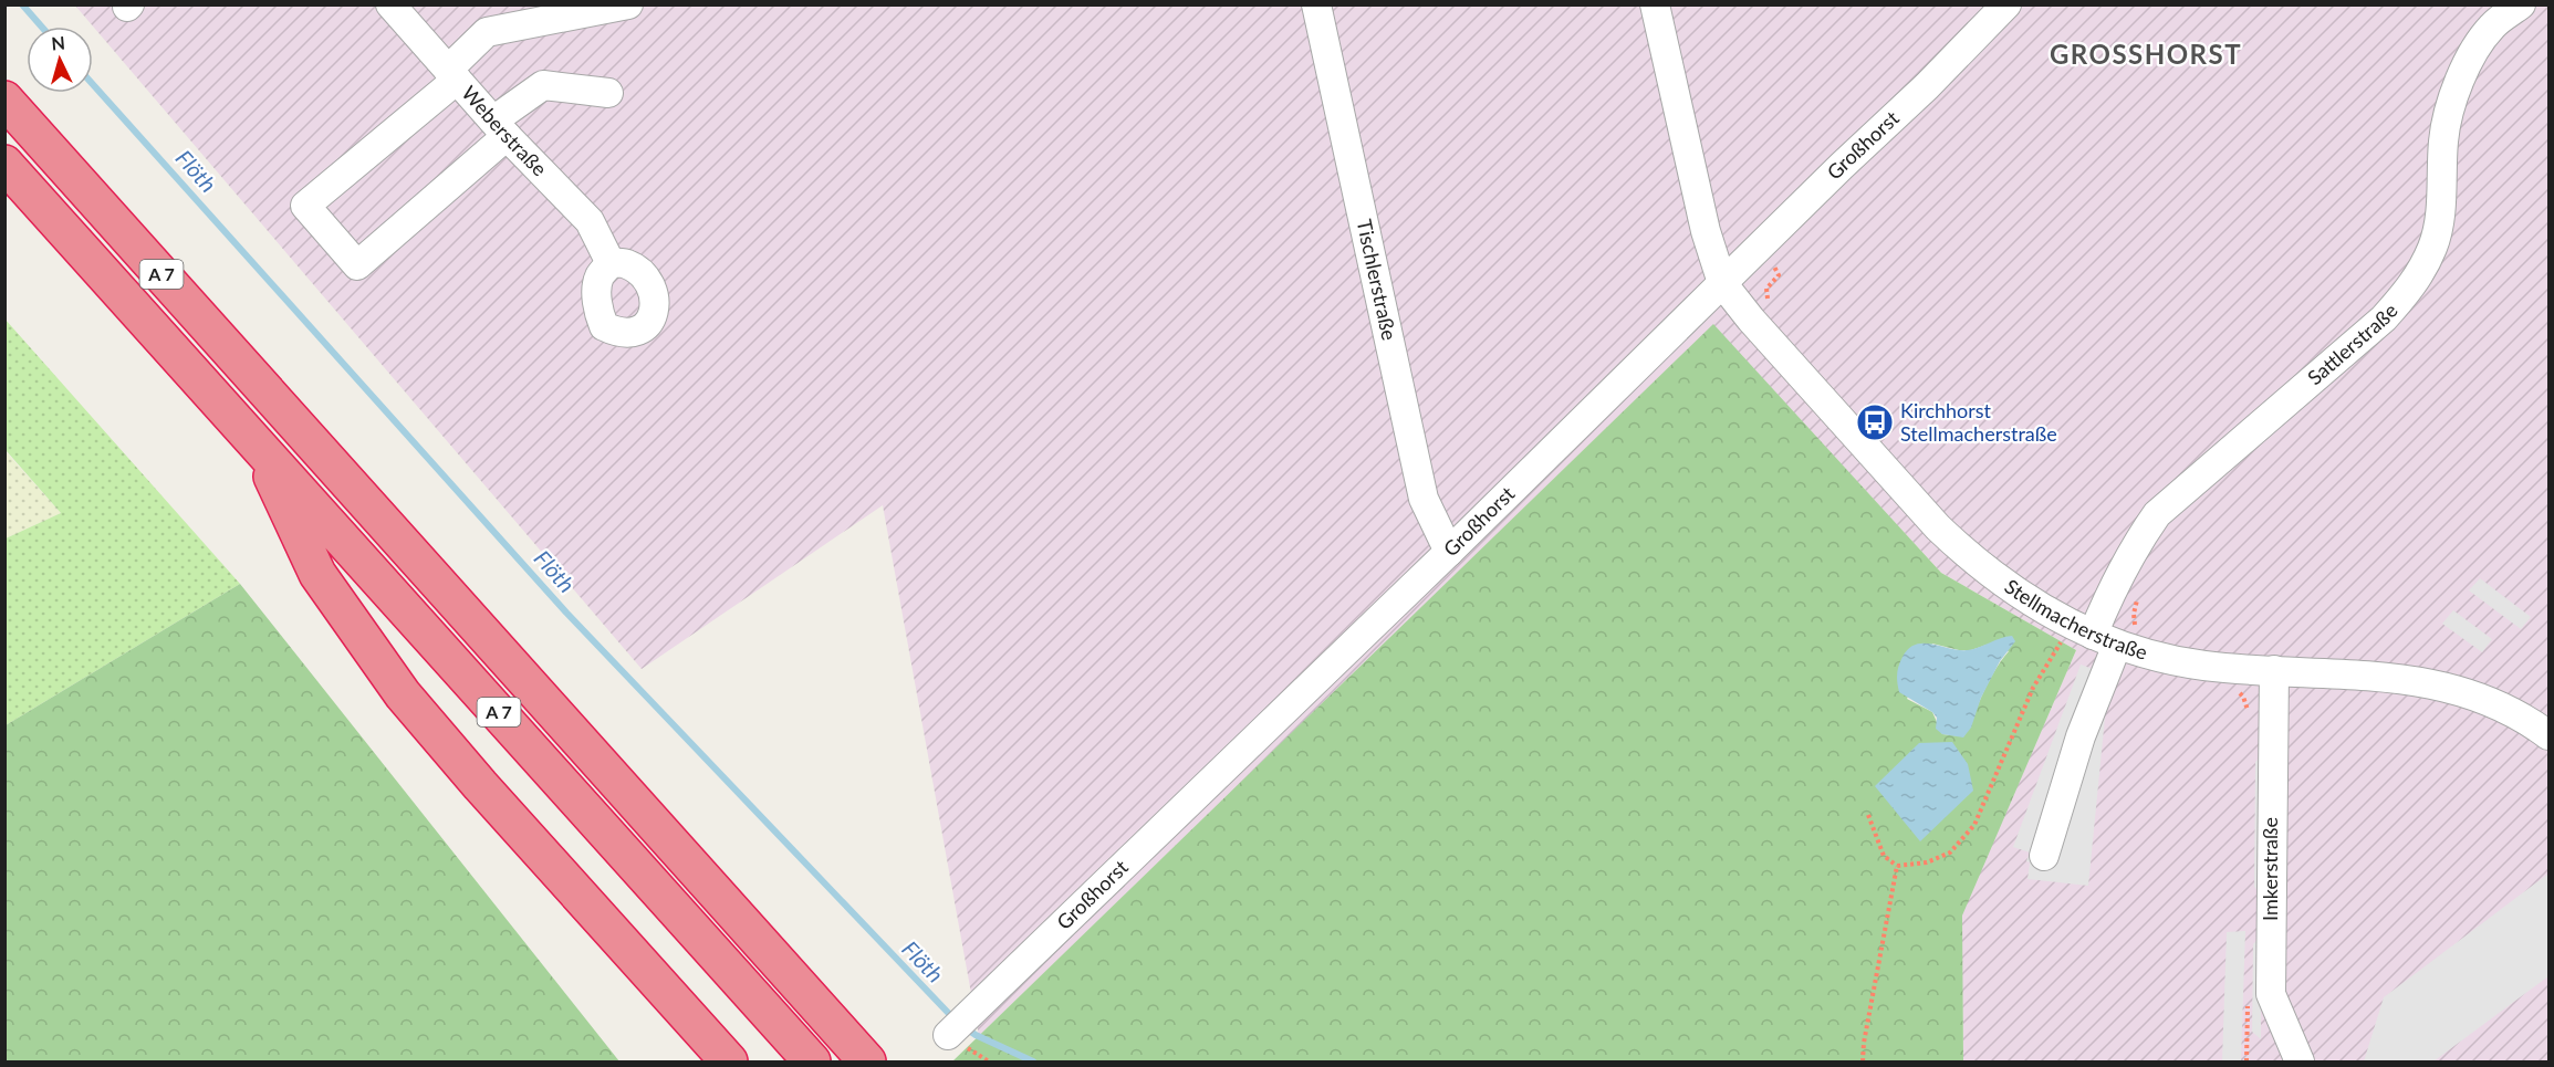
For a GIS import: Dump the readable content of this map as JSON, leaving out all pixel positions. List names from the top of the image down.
{
  "streets": {
    "highway": ["A 7"],
    "street": [
      "Weberstraße",
      "Großhorst",
      "Tischlerstraße",
      "Sattlerstraße",
      "Stellmacherstraße",
      "Imkerstraße"
    ]
  },
  "crossings": [
    ["Großhorst", "Tischlerstraße"],
    ["Großhorst", "Stellmacherstraße"],
    ["Sattlerstraße", "Stellmacherstraße"],
    ["Stellmacherstraße", "Imkerstraße"]
  ],
  "districts": ["GROSSHORST"],
  "water": ["Flöth"],
  "places": {
    "bus stop": ["Kirchhorst Stellmacherstraße"]
  },
  "north": "top"
}
